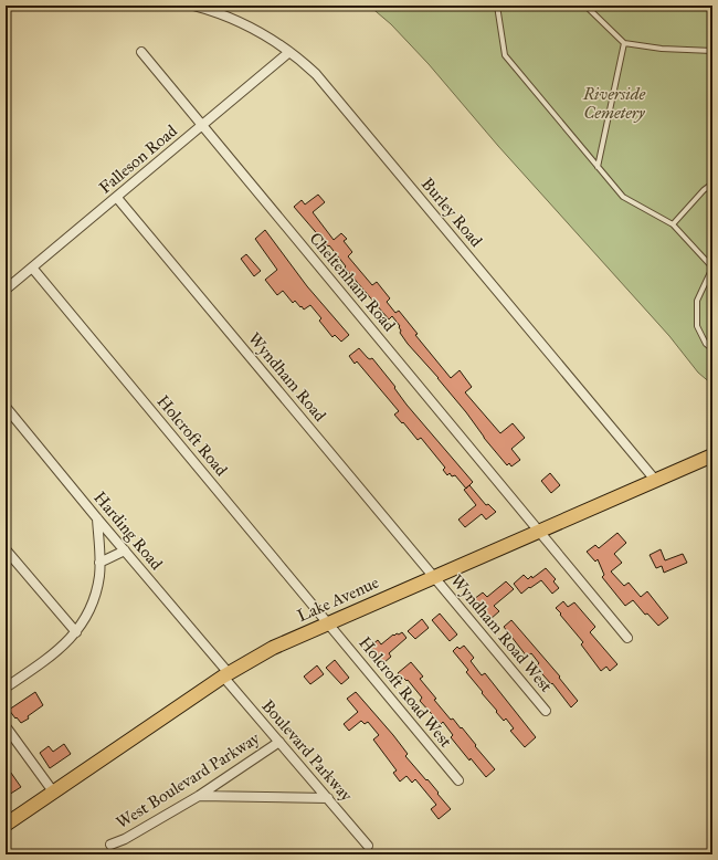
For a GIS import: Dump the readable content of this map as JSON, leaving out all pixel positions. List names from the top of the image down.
{
  "streets": {
    "main road": ["Lake Avenue"],
    "street": [
      "Falleson Road",
      "Burley Road",
      "Cheltenham Road",
      "Wyndham Road",
      "Holcroft Road",
      "Harding Road",
      "Wyndham Road West",
      "Holcroft Road West",
      "Boulevard Parkway",
      "West Boulevard Parkway"
    ]
  },
  "crossings": [
    ["Falleson Road", "Burley Road"],
    ["Falleson Road", "Cheltenham Road"],
    ["Falleson Road", "Wyndham Road"],
    ["Falleson Road", "Holcroft Road"],
    ["Burley Road", "Lake Avenue"],
    ["Cheltenham Road", "Lake Avenue"],
    ["Wyndham Road", "Lake Avenue"],
    ["Wyndham Road", "Wyndham Road West"],
    ["Holcroft Road", "Lake Avenue"],
    ["Holcroft Road", "Holcroft Road West"],
    ["Harding Road", "Lake Avenue"],
    ["Harding Road", "Boulevard Parkway"],
    ["Lake Avenue", "Wyndham Road West"],
    ["Lake Avenue", "Holcroft Road West"],
    ["Lake Avenue", "Boulevard Parkway"],
    ["Boulevard Parkway", "West Boulevard Parkway"]
  ],
  "parks": ["Riverside Cemetery"]
}
